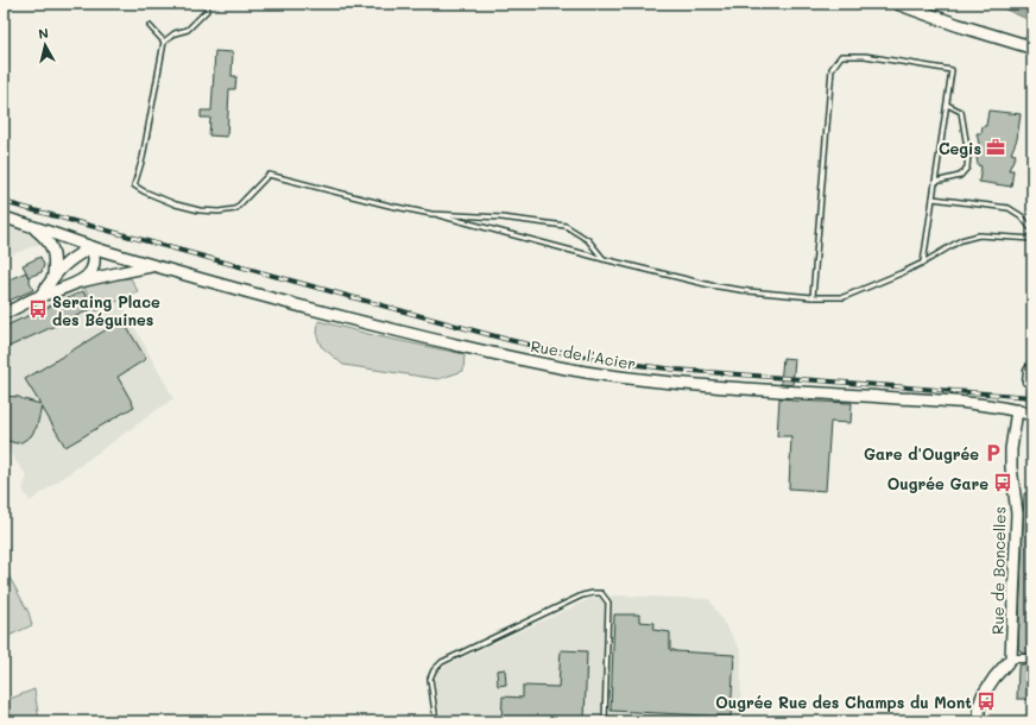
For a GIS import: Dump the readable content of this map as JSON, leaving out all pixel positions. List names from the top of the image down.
{
  "streets": {
    "main road": ["Rue de l'Acier", "Rue de Boncelles"]
  },
  "crossings": [
    ["Rue de l'Acier", "Rue de Boncelles"]
  ],
  "places": {
    "office": ["Cegis"],
    "bus stop": ["Seraing Place des Béguines", "Ougrée Gare", "Ougrée Rue des Champs du Mont"],
    "parking": ["Gare d'Ougrée"]
  },
  "north": "top"
}
